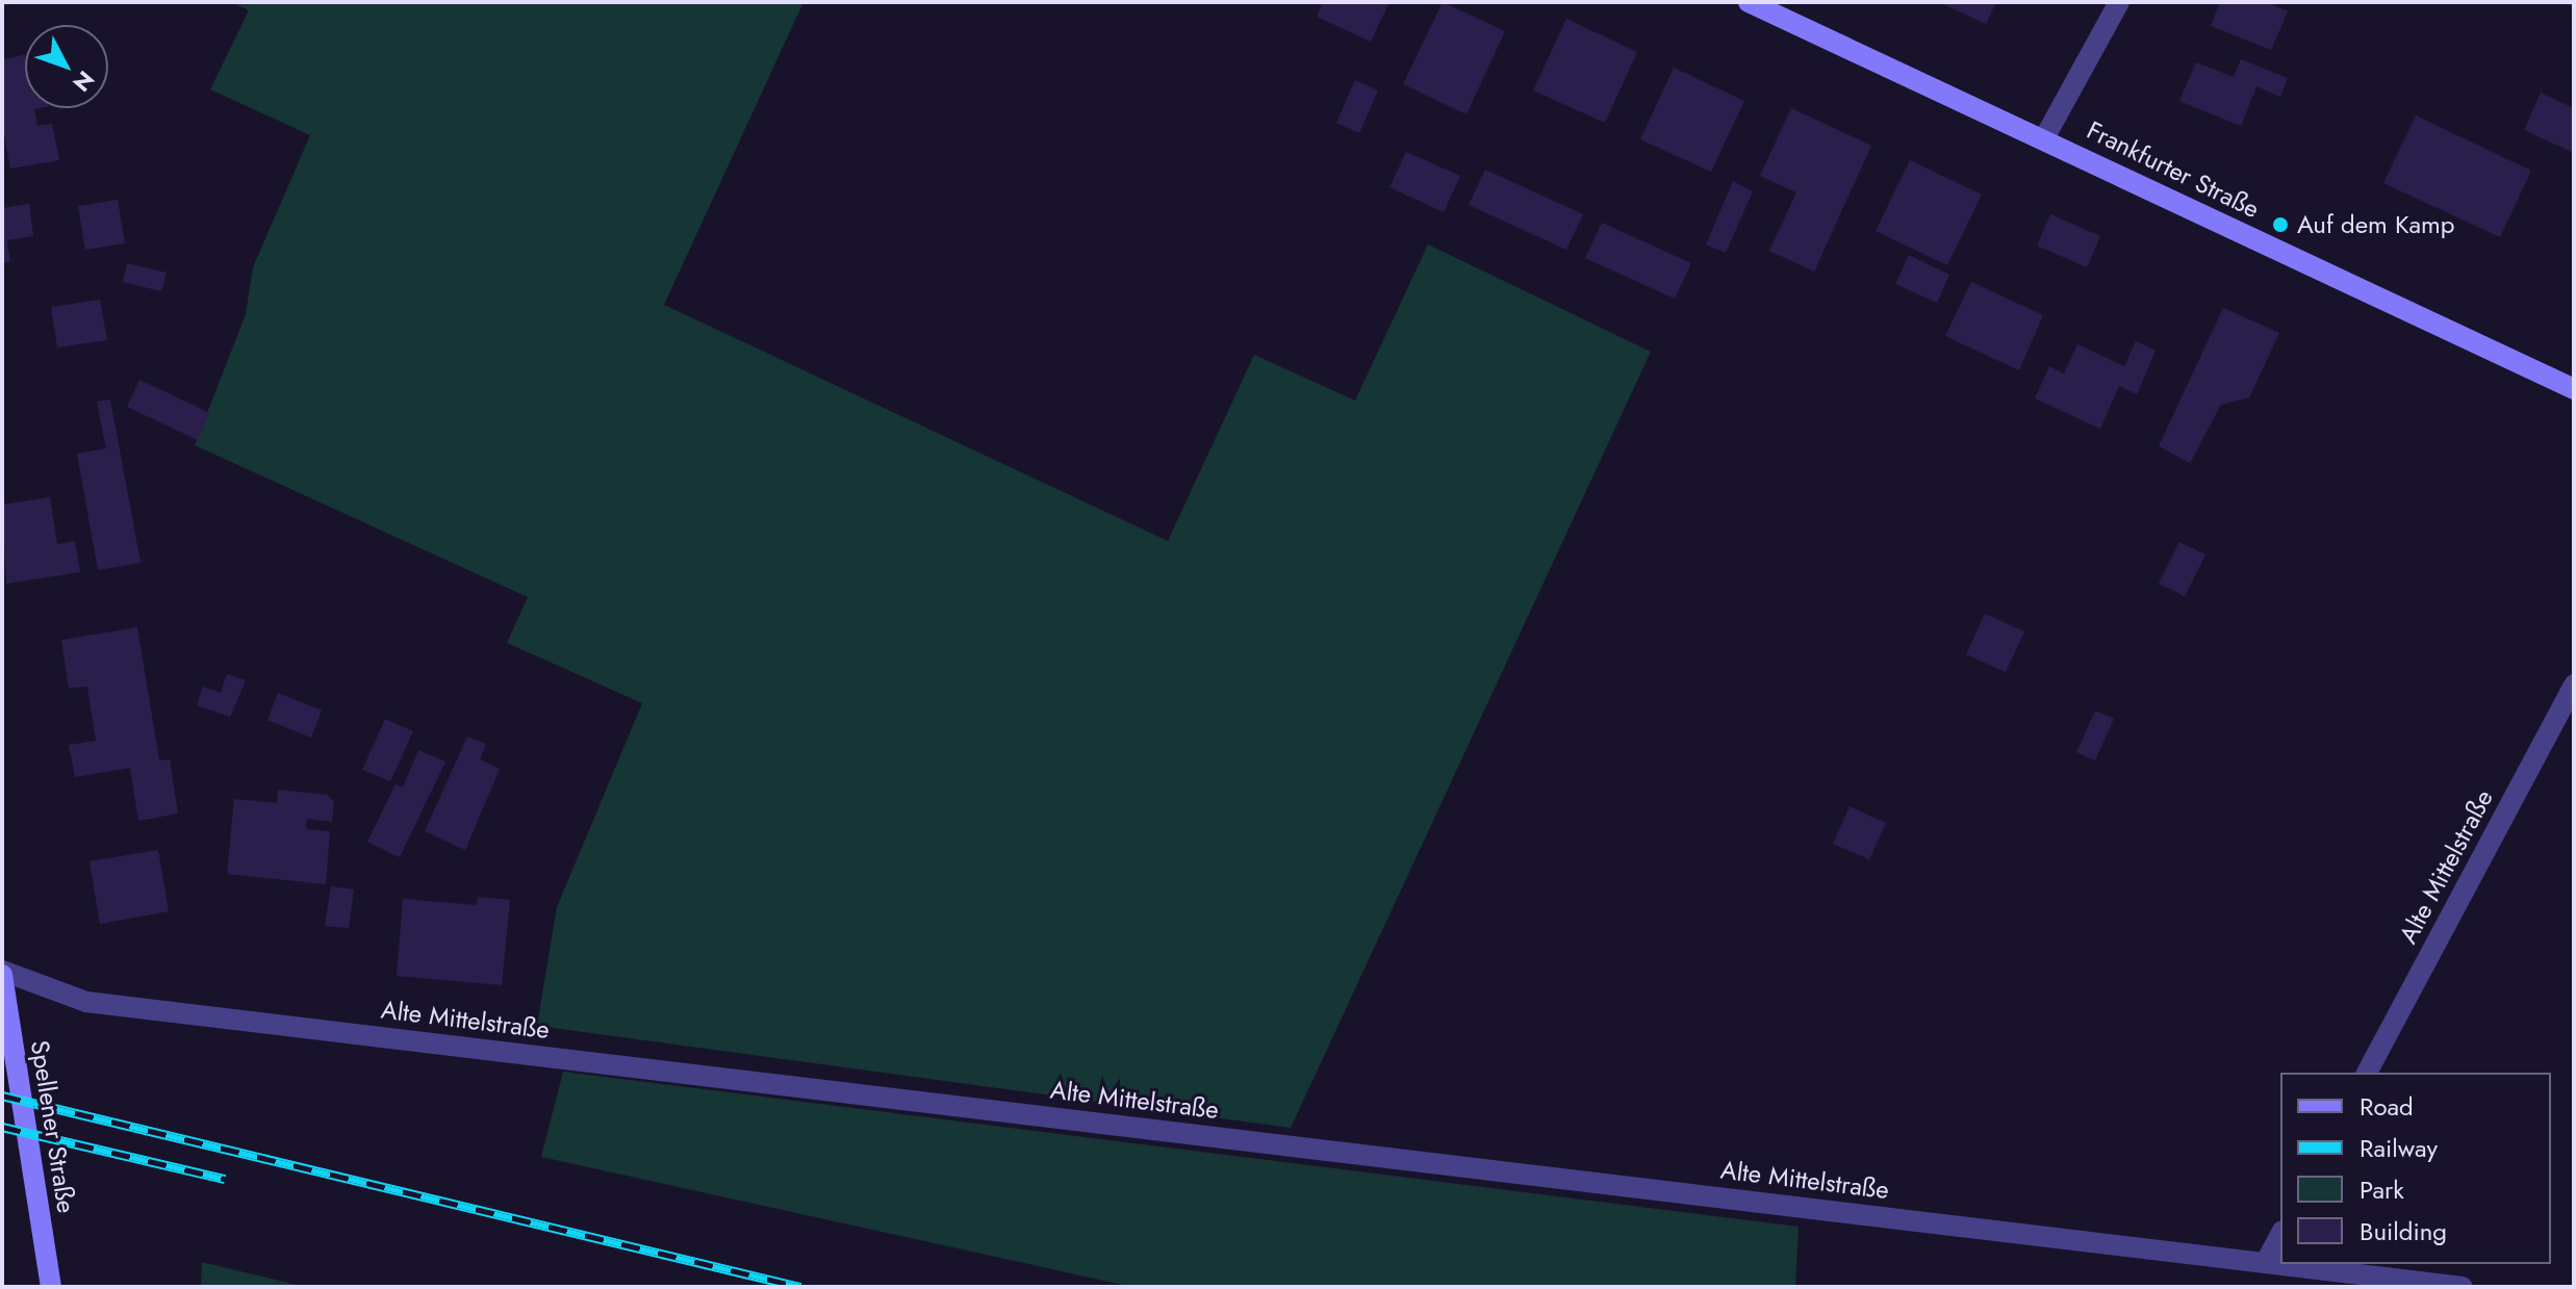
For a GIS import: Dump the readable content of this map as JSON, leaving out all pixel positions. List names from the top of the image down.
{
  "streets": {
    "main road": ["Frankfurter Straße", "Spellener Straße"],
    "street": ["Alte Mittelstraße"]
  },
  "crossings": [
    ["Alte Mittelstraße", "Spellener Straße"]
  ],
  "places": ["Auf dem Kamp"],
  "legend": [
    "Road",
    "Railway",
    "Park",
    "Building"
  ],
  "north": "bottom right"
}
